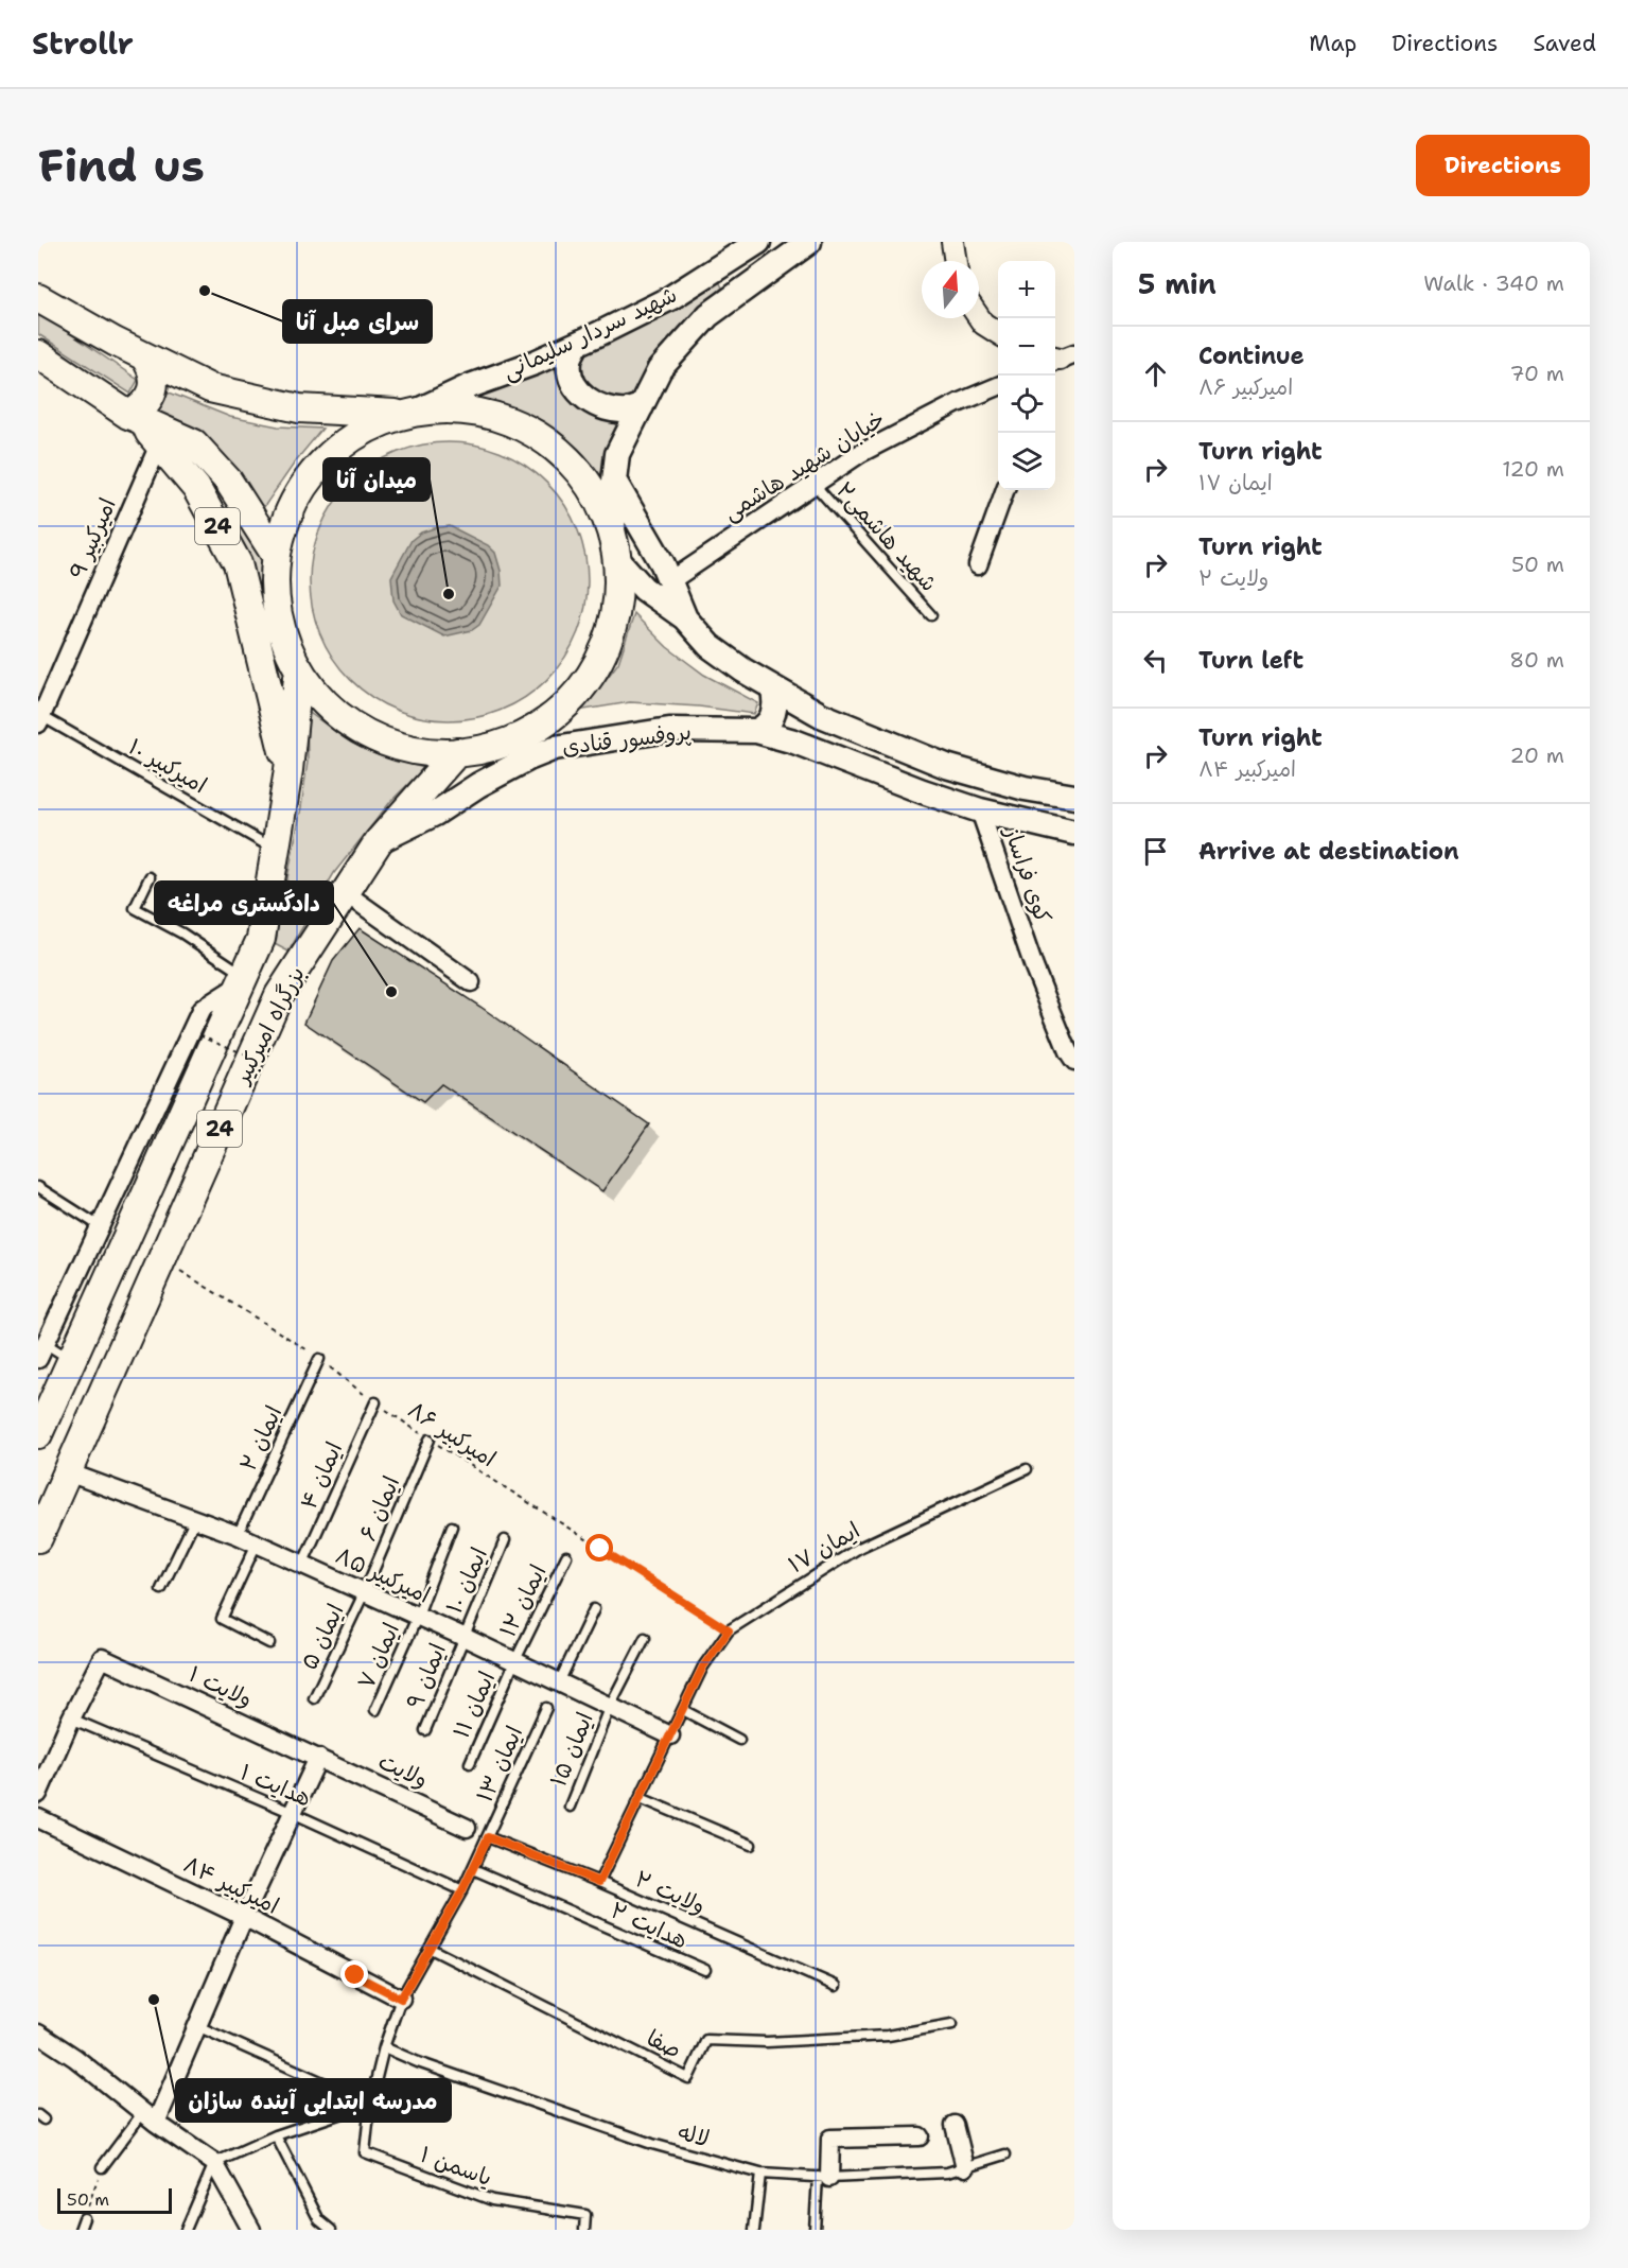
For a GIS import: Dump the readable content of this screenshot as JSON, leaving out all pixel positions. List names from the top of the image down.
{
  "streets": {
    "main road": [
      "شهید سردار سلیمانی",
      "24",
      "پروفسور قنادی",
      "بزرگراه امیرکبیر"
    ],
    "street": [
      "خیابان شهید هاشمی",
      "امیرکبیر 9",
      "کوی فراساز",
      "امیرکبیر ۸۵",
      "ولایت ۱",
      "ولایت",
      "امیرکبیر ۸۴"
    ],
    "lane": [
      "شهید هاشمی۲",
      "امیرکبیر ۱۰",
      "ایمان ۲",
      "ایمان ۴",
      "ایمان ۶",
      "ایمان ۱۷",
      "ایمان ۱۰",
      "ایمان ۱۲",
      "ایمان ۵",
      "ایمان ۷",
      "ایمان ۹",
      "ایمان ۱۱",
      "ایمان ۱۵",
      "ایمان ۱۳",
      "هدایت ۱",
      "ولایت ۲",
      "هدایت ۲",
      "صفا",
      "لاله",
      "یاسمن ۱"
    ],
    "path": ["امیرکبیر ۸۶"]
  },
  "crossings": [
    ["شهید سردار سلیمانی", "24"],
    ["خیابان شهید هاشمی", "شهید هاشمی۲"],
    ["24", "امیرکبیر 9"],
    ["24", "بزرگراه امیرکبیر"],
    ["امیرکبیر 9", "امیرکبیر ۱۰"],
    ["پروفسور قنادی", "کوی فراساز"],
    ["پروفسور قنادی", "بزرگراه امیرکبیر"],
    ["امیرکبیر ۱۰", "بزرگراه امیرکبیر"],
    ["بزرگراه امیرکبیر", "امیرکبیر ۸۶"],
    ["بزرگراه امیرکبیر", "امیرکبیر ۸۵"],
    ["امیرکبیر ۸۶", "ایمان ۲"],
    ["امیرکبیر ۸۶", "ایمان ۴"],
    ["امیرکبیر ۸۶", "ایمان ۶"],
    ["امیرکبیر ۸۶", "ایمان ۱۷"],
    ["ایمان ۲", "امیرکبیر ۸۵"],
    ["ایمان ۴", "امیرکبیر ۸۵"],
    ["ایمان ۶", "امیرکبیر ۸۵"],
    ["ایمان ۶", "ایمان ۵"],
    ["ایمان ۱۷", "امیرکبیر ۸۵"],
    ["ایمان ۱۷", "ولایت ۲"],
    ["امیرکبیر ۸۵", "ایمان ۱۰"],
    ["امیرکبیر ۸۵", "ایمان ۱۲"],
    ["امیرکبیر ۸۵", "ایمان ۵"],
    ["امیرکبیر ۸۵", "ایمان ۷"],
    ["امیرکبیر ۸۵", "ایمان ۹"],
    ["امیرکبیر ۸۵", "ایمان ۱۱"],
    ["امیرکبیر ۸۵", "ایمان ۱۵"],
    ["ایمان ۱۰", "ایمان ۹"],
    ["ایمان ۱۲", "ایمان ۱۱"],
    ["ولایت ۱", "ولایت"],
    ["ولایت ۱", "هدایت ۱"],
    ["ایمان ۱۳", "هدایت ۱"],
    ["ایمان ۱۳", "امیرکبیر ۸۴"],
    ["ایمان ۱۳", "ولایت ۲"],
    ["ایمان ۱۳", "هدایت ۲"],
    ["ایمان ۱۳", "صفا"],
    ["ایمان ۱۳", "لاله"],
    ["ایمان ۱۳", "یاسمن ۱"]
  ],
  "places": [
    "سرای مبل آنا",
    "میدان آنا",
    "دادگستری مراغه",
    "مدرسه ابتدایی آینده سازان"
  ],
  "scale_bar": "50 m",
  "north": "top",
  "page": {
    "header": "Strollr",
    "nav": ["Map", "Directions", "Saved"],
    "buttons": "Directions",
    "title": "Find us",
    "heading": ["5 min", "Walk · 340 m"],
    "map_buttons": ["+", "−"],
    "list": [
      ["Continue", "امیرکبیر ۸۶", "70 m"],
      ["Turn right", "ایمان ۱۷", "120 m"],
      ["Turn right", "ولایت ۲", "50 m"],
      ["Turn left", "80 m"],
      ["Turn right", "امیرکبیر ۸۴", "20 m"],
      "Arrive at destination"
    ],
    "scale": "50 m"
  }
}
